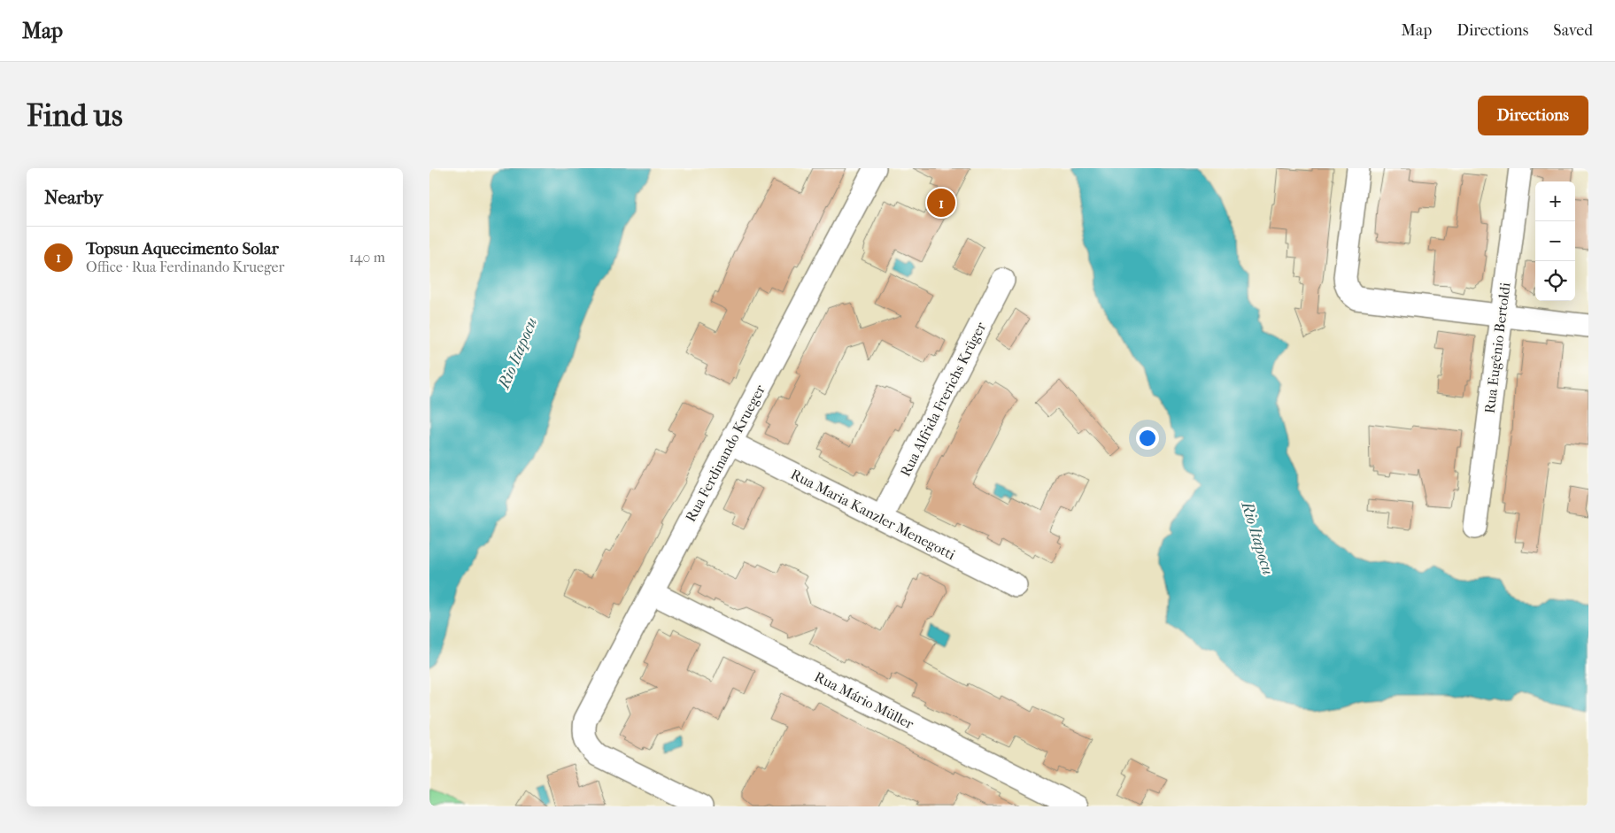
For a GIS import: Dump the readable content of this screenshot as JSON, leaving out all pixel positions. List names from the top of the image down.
{
  "streets": {
    "street": [
      "Rua Eugênio Bertoldi",
      "Rua Alfrida Frerichs Krüger",
      "Rua Ferdinando Krueger",
      "Rua Maria Kanzler Menegotti",
      "Rua Mário Müller"
    ]
  },
  "crossings": [
    ["Rua Alfrida Frerichs Krüger", "Rua Maria Kanzler Menegotti"],
    ["Rua Ferdinando Krueger", "Rua Maria Kanzler Menegotti"],
    ["Rua Ferdinando Krueger", "Rua Mário Müller"]
  ],
  "water": ["Rio Itapocu"],
  "page": {
    "header": "Map",
    "nav": ["Map", "Directions", "Saved"],
    "buttons": "Directions",
    "title": "Find us",
    "heading": "Nearby",
    "map_buttons": ["+", "−"],
    "pins": "1",
    "list": [
      {
        "mark": "1",
        "name": "Topsun Aquecimento Solar",
        "note": "Office · Rua Ferdinando Krueger",
        "value": "140 m"
      }
    ]
  }
}
